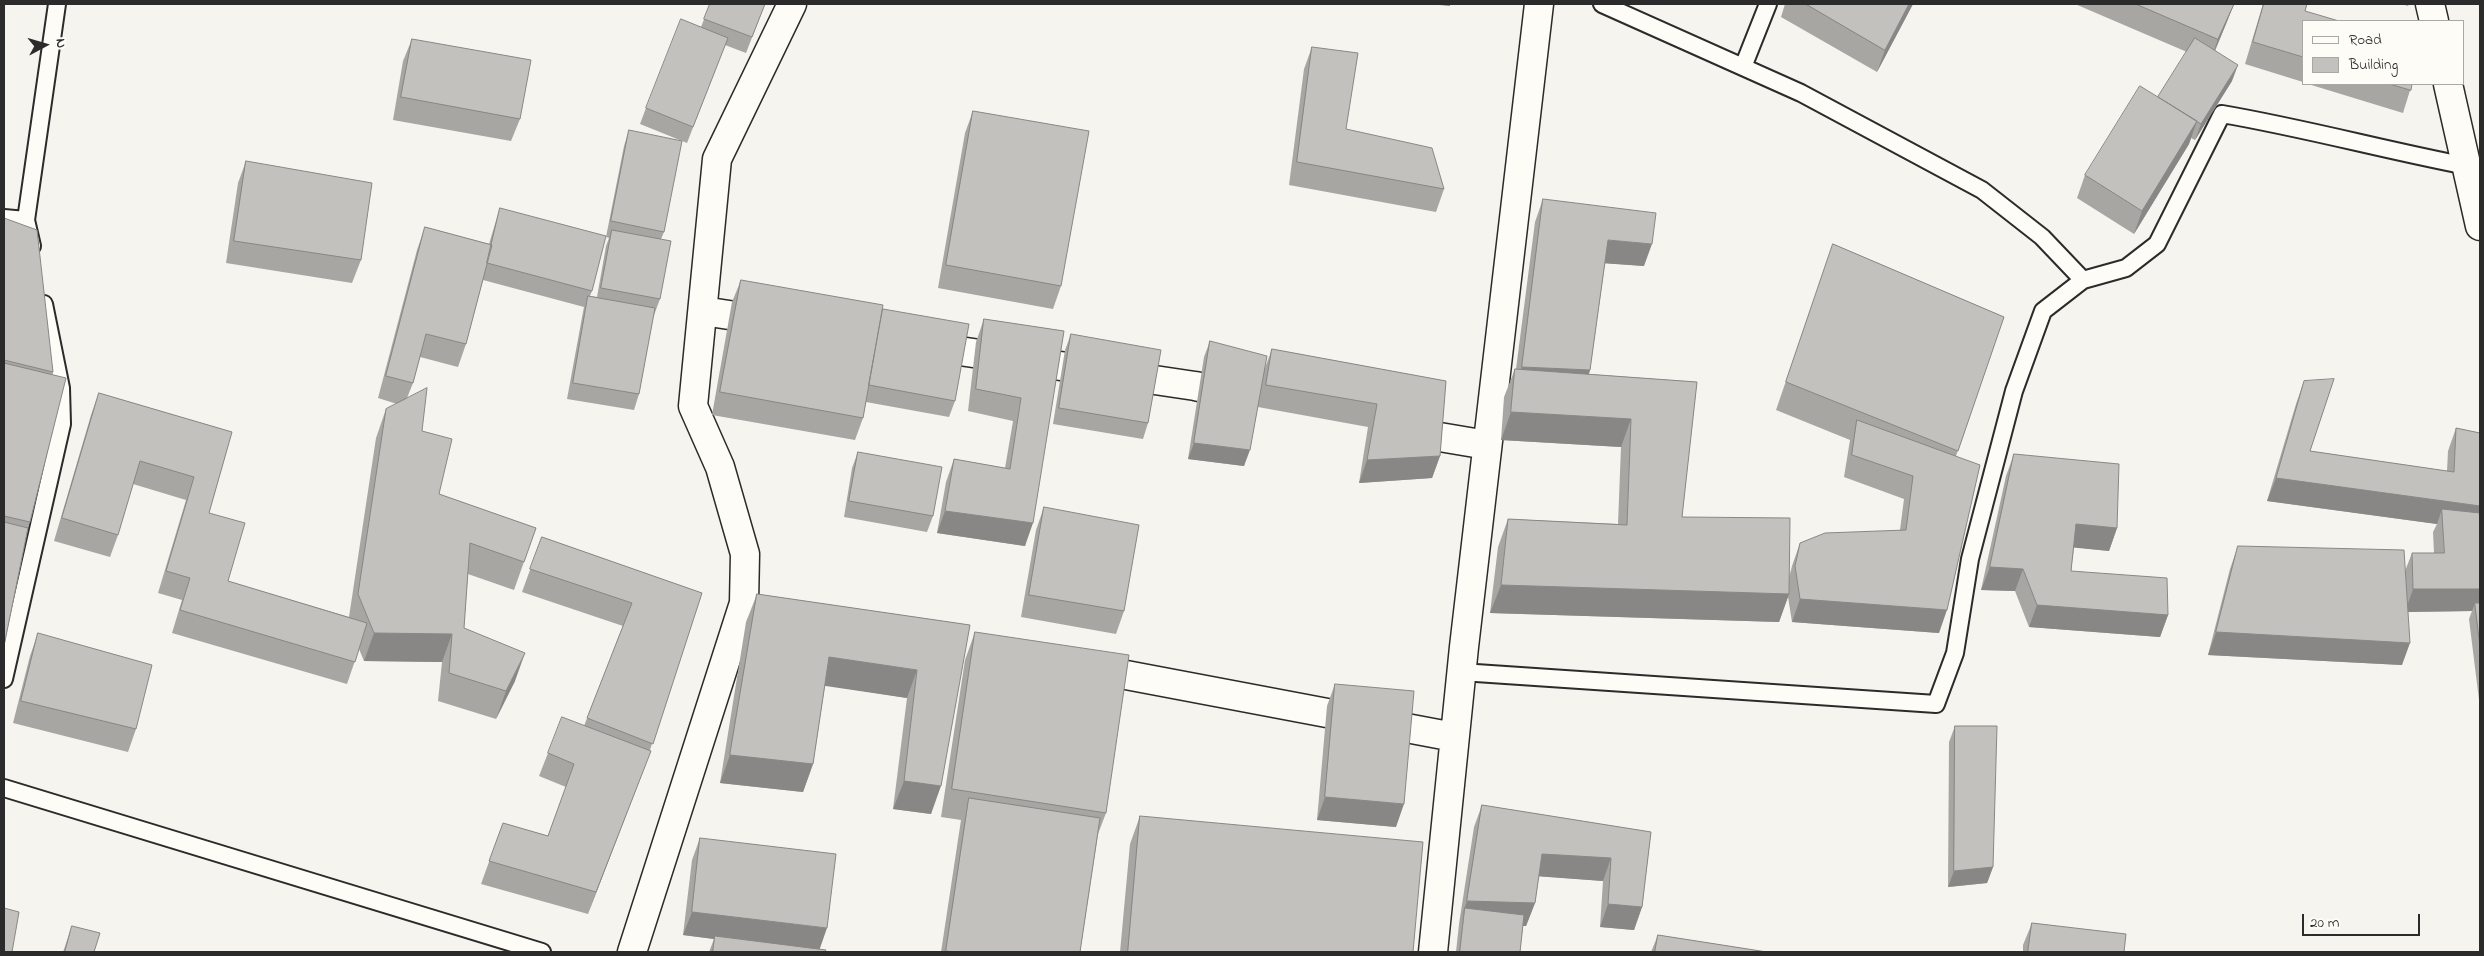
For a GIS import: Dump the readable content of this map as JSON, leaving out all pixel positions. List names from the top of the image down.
{
  "legend": ["Road", "Building"],
  "scale_bar": "20 m",
  "north": "right"
}
